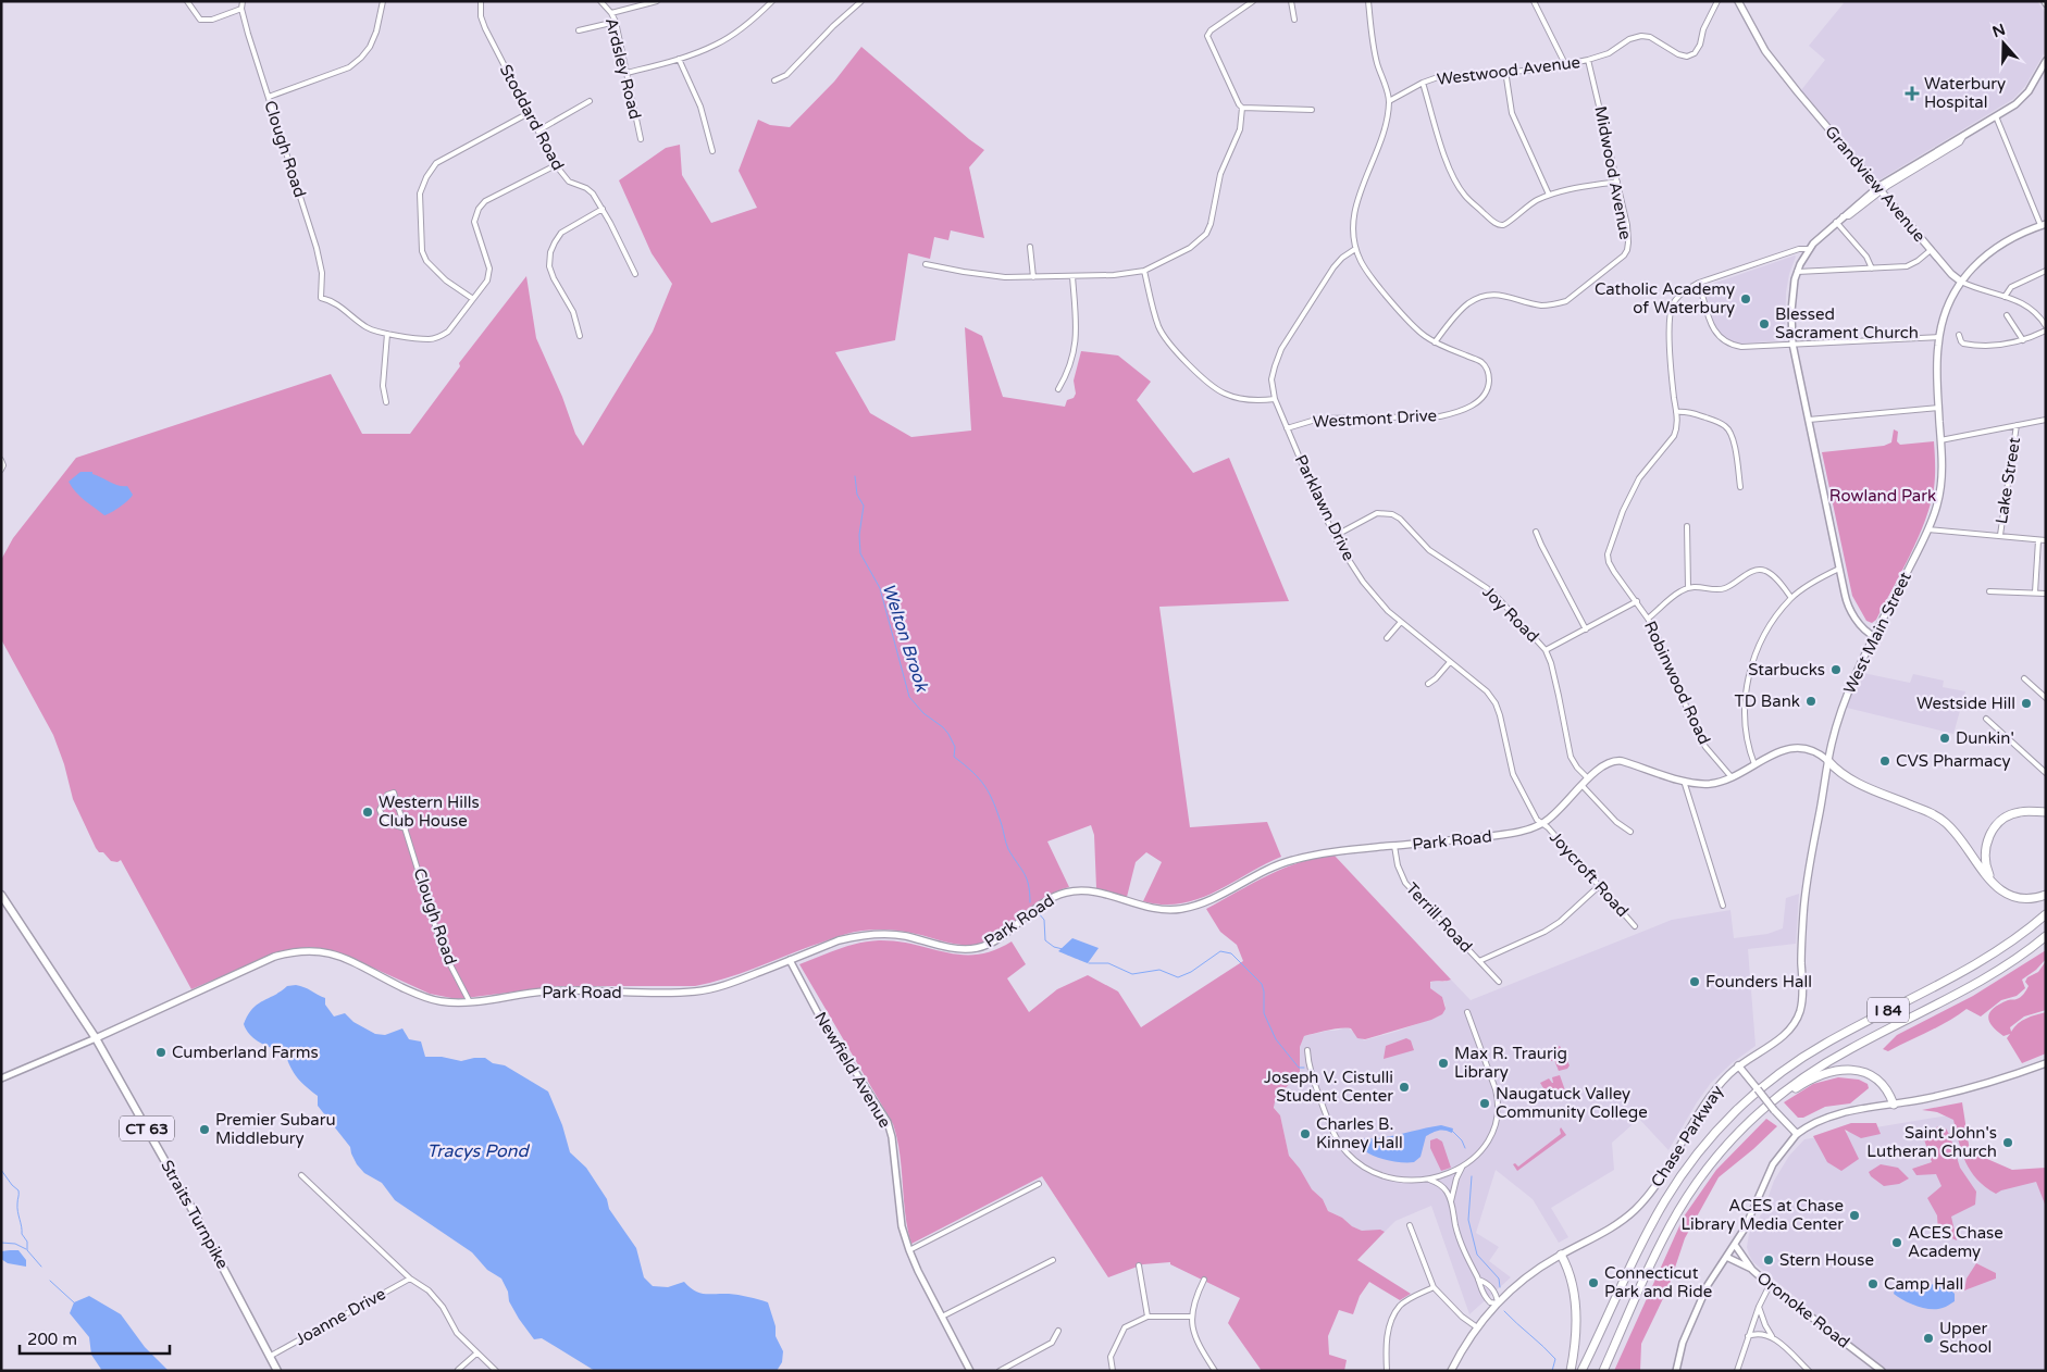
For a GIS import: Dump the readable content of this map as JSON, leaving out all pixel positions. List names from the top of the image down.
{
  "streets": {
    "highway": ["I 84"],
    "main road": [
      "Grandview Avenue",
      "West Main Street",
      "Park Road",
      "CT 63",
      "Chase Parkway",
      "Straits Turnpike"
    ],
    "street": [
      "Ardsley Road",
      "Westwood Avenue",
      "Stoddard Road",
      "Clough Road",
      "Midwood Avenue",
      "Westmont Drive",
      "Lake Street",
      "Parklawn Drive",
      "Joy Road",
      "Robinwood Road",
      "Joycroft Road",
      "Terrill Road",
      "Newfield Avenue",
      "Oronoke Road",
      "Joanne Drive"
    ]
  },
  "crossings": [
    ["Westwood Avenue", "Midwood Avenue"],
    ["Westwood Avenue", "Westmont Drive"],
    ["Clough Road", "Park Road"],
    ["Midwood Avenue", "Westmont Drive"],
    ["Grandview Avenue", "West Main Street"],
    ["Westmont Drive", "Parklawn Drive"],
    ["Parklawn Drive", "Joy Road"],
    ["Parklawn Drive", "Park Road"],
    ["Parklawn Drive", "Joycroft Road"],
    ["Joy Road", "Park Road"],
    ["West Main Street", "Park Road"],
    ["West Main Street", "Chase Parkway"],
    ["Robinwood Road", "Park Road"],
    ["Park Road", "Joycroft Road"],
    ["Park Road", "Terrill Road"],
    ["Park Road", "Newfield Avenue"],
    ["Park Road", "Straits Turnpike"],
    ["Straits Turnpike", "Joanne Drive"]
  ],
  "water": ["Welton Brook", "Tracys Pond"],
  "parks": ["Rowland Park"],
  "places": {
    "health": ["Waterbury Hospital"],
    "other": [
      "Catholic Academy of Waterbury",
      "Blessed Sacrament Church",
      "Starbucks",
      "TD Bank",
      "Westside Hill",
      "Dunkin'",
      "CVS Pharmacy",
      "Western Hills Club House",
      "Founders Hall",
      "Cumberland Farms",
      "Max R. Traurig Library",
      "Joseph V. Cistulli Student Center",
      "Naugatuck Valley Community College",
      "Premier Subaru Middlebury",
      "Charles B. Kinney Hall",
      "Saint John's Lutheran Church",
      "ACES at Chase Library Media Center",
      "ACES Chase Academy",
      "Stern House",
      "Connecticut Park and Ride",
      "Camp Hall",
      "Upper School"
    ]
  },
  "scale_bar": "200 m",
  "north": "top"
}
